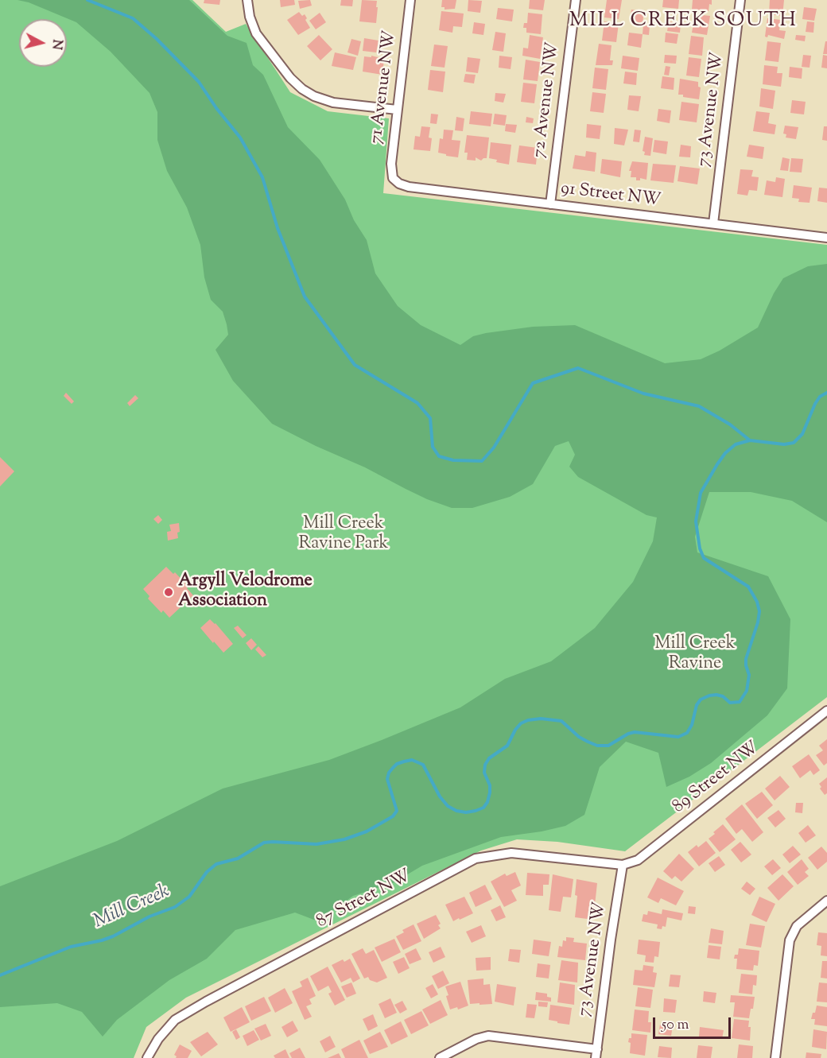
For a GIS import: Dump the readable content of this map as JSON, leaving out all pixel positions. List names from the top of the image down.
{
  "streets": {
    "street": [
      "71 Avenue NW",
      "72 Avenue NW",
      "73 Avenue NW",
      "91 Street NW",
      "89 Street NW",
      "87 Street NW"
    ]
  },
  "crossings": [
    ["71 Avenue NW", "91 Street NW"],
    ["72 Avenue NW", "91 Street NW"],
    ["73 Avenue NW", "91 Street NW"],
    ["73 Avenue NW", "89 Street NW"],
    ["73 Avenue NW", "87 Street NW"],
    ["89 Street NW", "87 Street NW"]
  ],
  "districts": ["MILL CREEK SOUTH"],
  "water": ["Mill Creek"],
  "parks": ["Mill Creek Ravine Park", "Mill Creek Ravine"],
  "places": ["Argyll Velodrome Association"],
  "scale_bar": "50 m",
  "north": "right"
}
